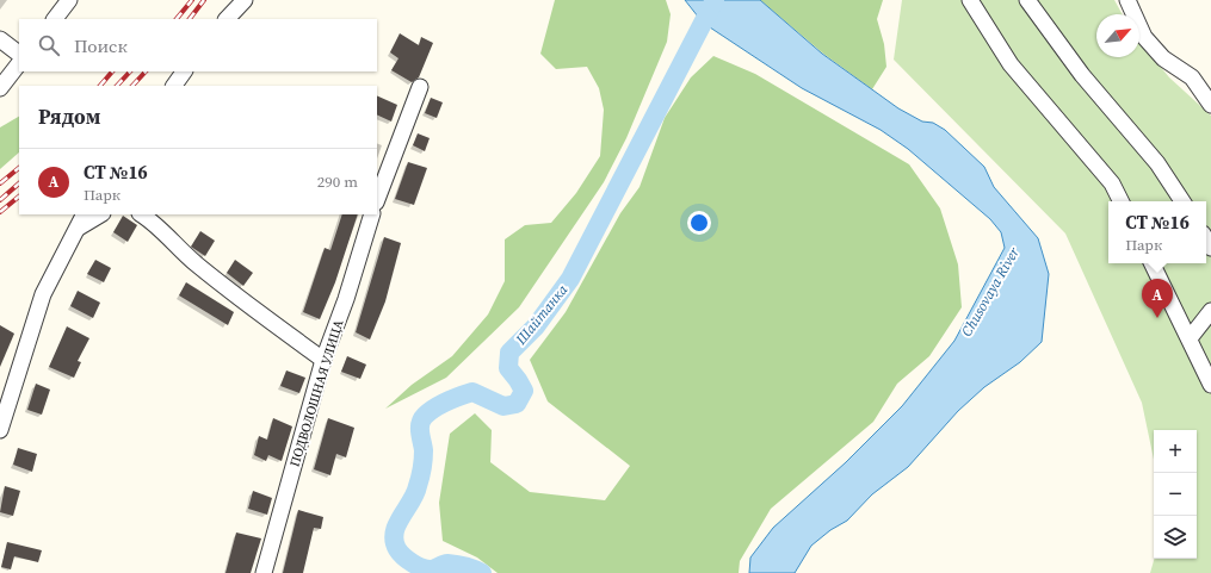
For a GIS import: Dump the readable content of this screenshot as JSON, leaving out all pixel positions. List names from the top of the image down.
{
  "streets": {
    "street": ["ПОДВОЛОШНАЯ УЛИЦА"]
  },
  "water": ["Chusovaya River", "Шайтанка"],
  "north": "top right",
  "page": {
    "search": "Поиск",
    "heading": "Рядом",
    "list": [
      {
        "mark": "A",
        "name": "СТ №16",
        "note": "Парк",
        "value": "290 m"
      }
    ],
    "popup": ["СТ №16", "Парк"],
    "pins": "A",
    "map_buttons": ["+", "−"]
  }
}
